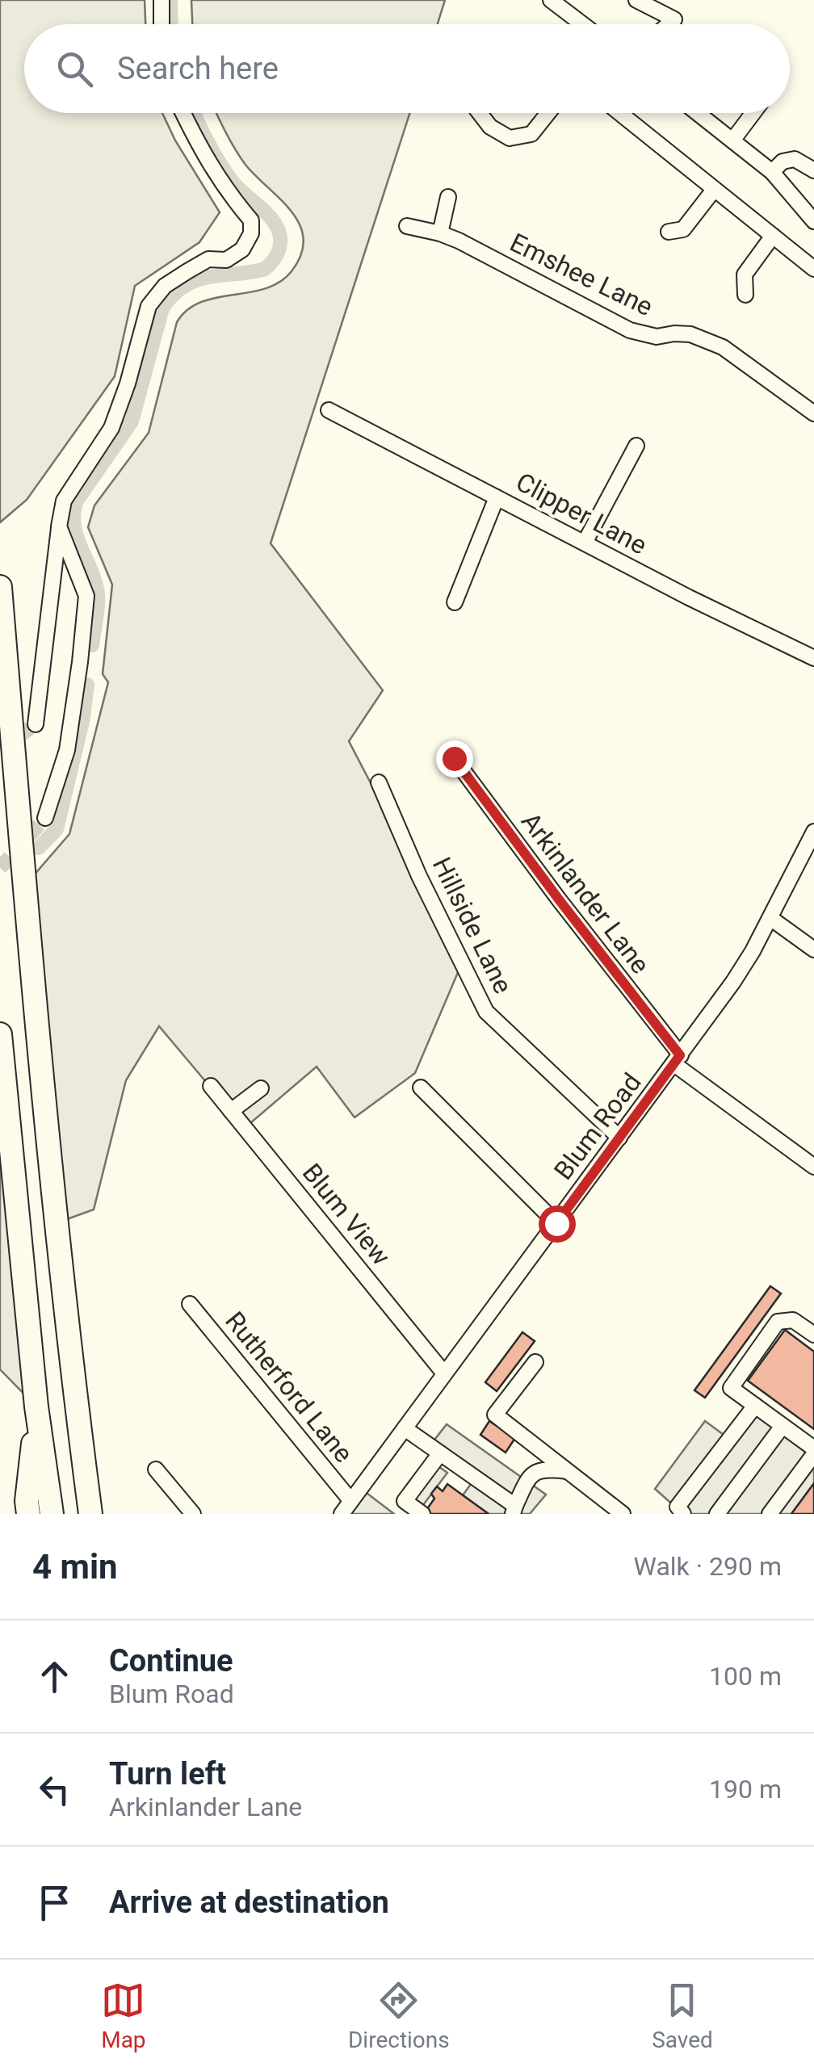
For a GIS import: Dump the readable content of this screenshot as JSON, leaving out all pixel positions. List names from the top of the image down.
{
  "streets": {
    "street": [
      "Emshee Lane",
      "Clipper Lane",
      "Arkinlander Lane",
      "Hillside Lane",
      "Blum Road",
      "Blum View",
      "Rutherford Lane"
    ]
  },
  "crossings": [
    ["Arkinlander Lane", "Blum Road"],
    ["Hillside Lane", "Blum Road"],
    ["Blum Road", "Blum View"],
    ["Blum Road", "Rutherford Lane"]
  ],
  "page": {
    "search": "Search here",
    "heading": ["4 min", "Walk · 290 m"],
    "list": [
      ["Continue", "Blum Road", "100 m"],
      ["Turn left", "Arkinlander Lane", "190 m"],
      "Arrive at destination"
    ],
    "nav": ["Map", "Directions", "Saved"]
  }
}
